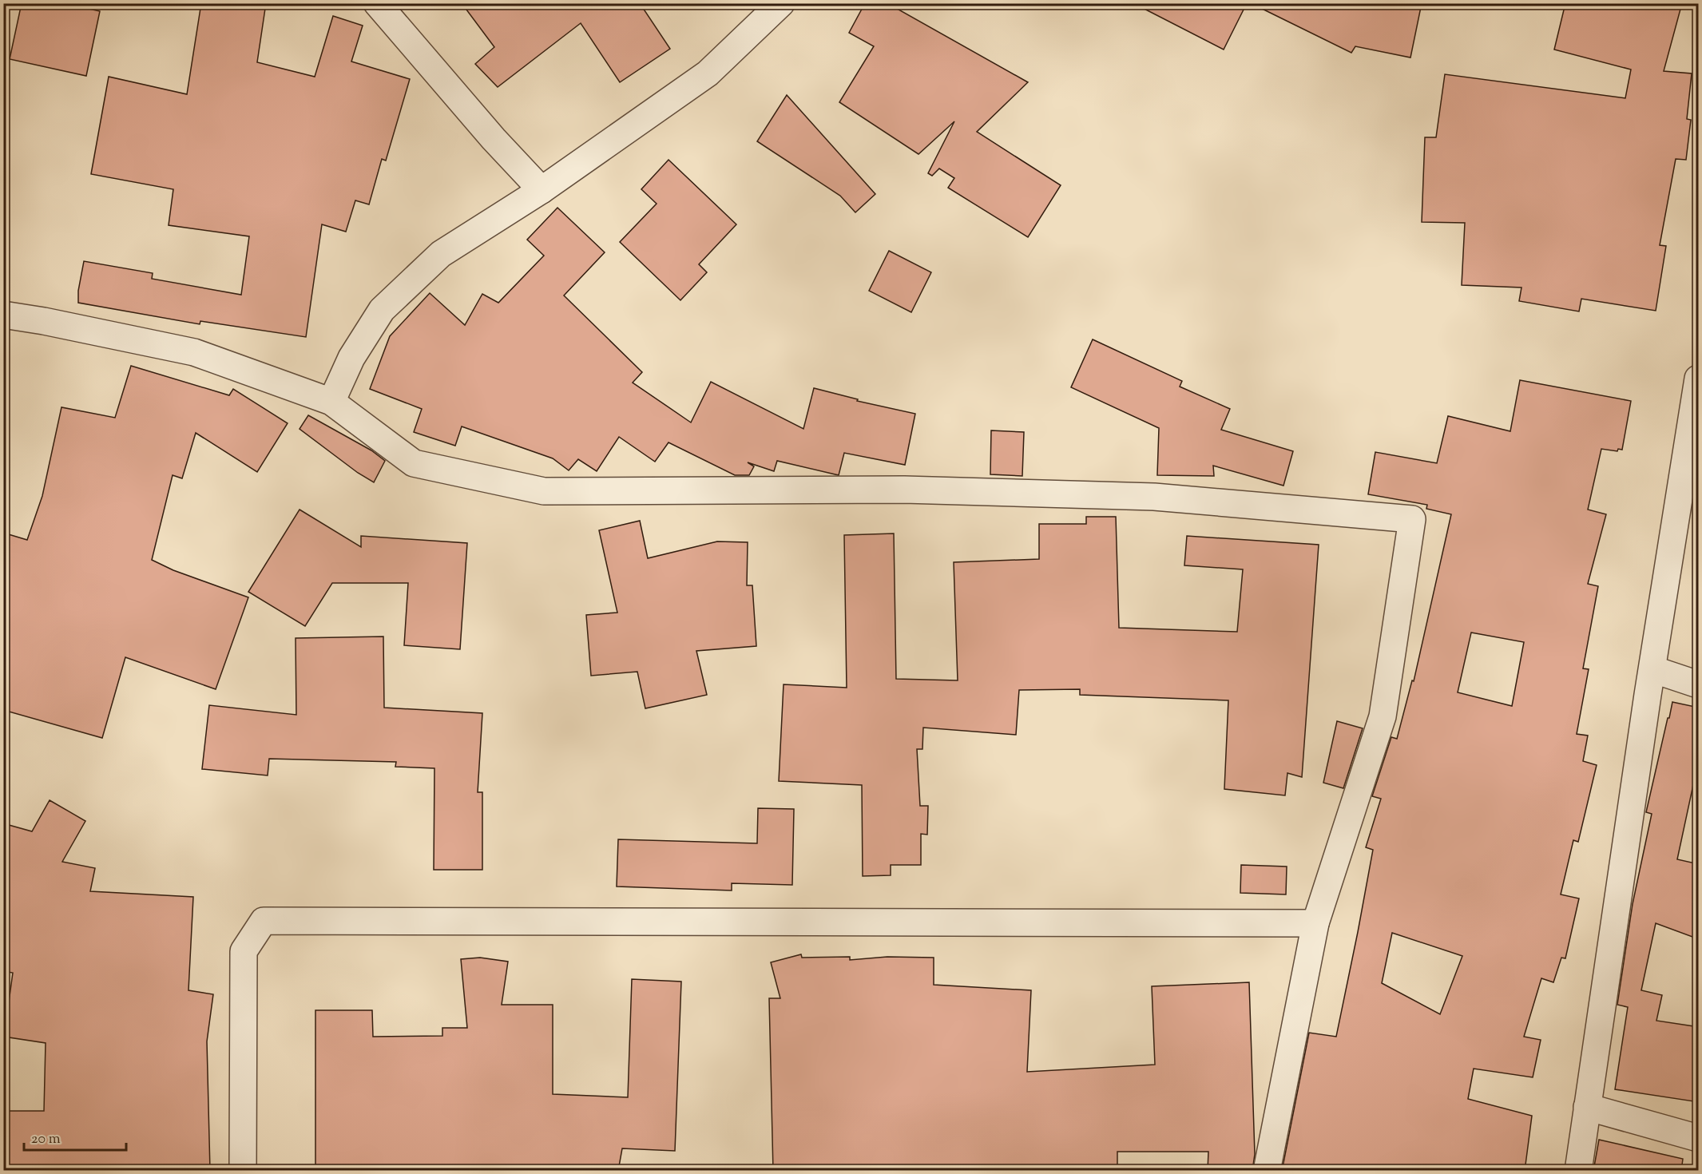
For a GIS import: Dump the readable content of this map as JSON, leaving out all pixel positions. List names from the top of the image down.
{
  "scale_bar": "20 m"
}
